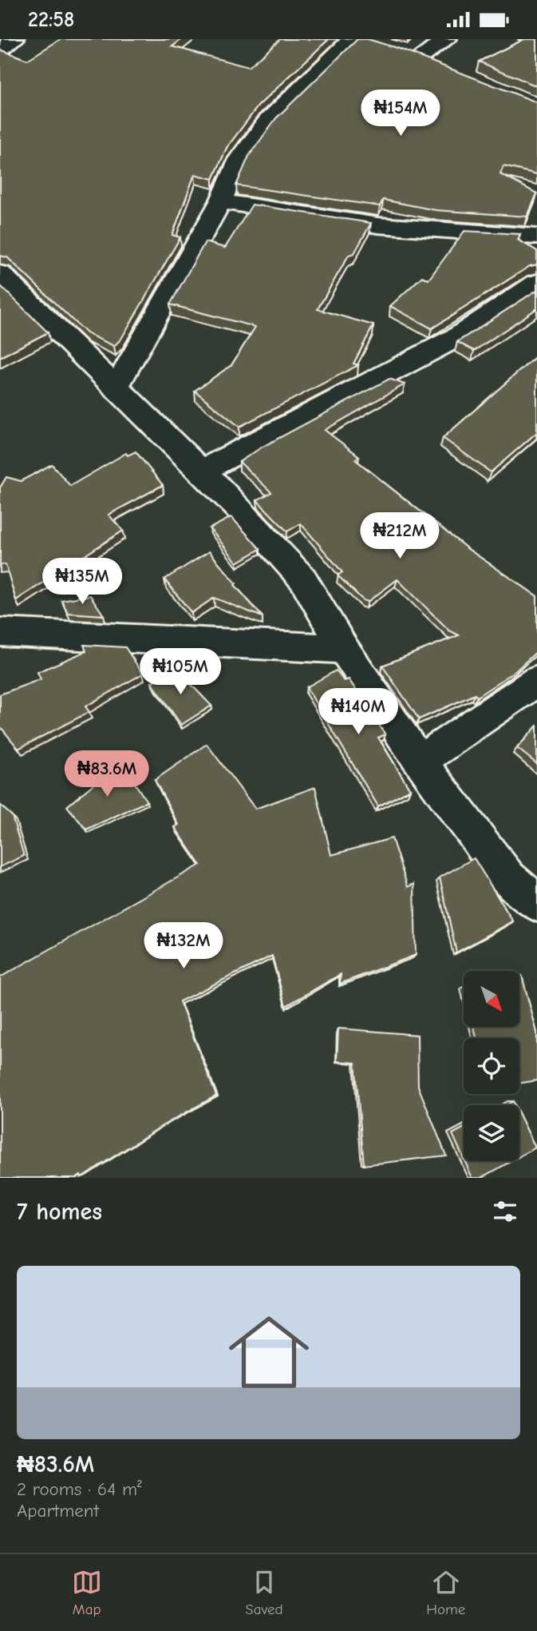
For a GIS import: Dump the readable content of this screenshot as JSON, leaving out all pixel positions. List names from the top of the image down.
{
  "north": "bottom right",
  "page": {
    "status": "22:58",
    "price": [
      "₦154M",
      "₦212M",
      "₦135M",
      "₦105M",
      "₦140M",
      "₦83.6M",
      "₦132M"
    ],
    "heading": "7 homes",
    "list": [
      {
        "name": "₦83.6M",
        "note": "2 rooms · 64 m² · Apartment"
      }
    ],
    "tabs": ["Map", "Saved", "Home"]
  }
}
